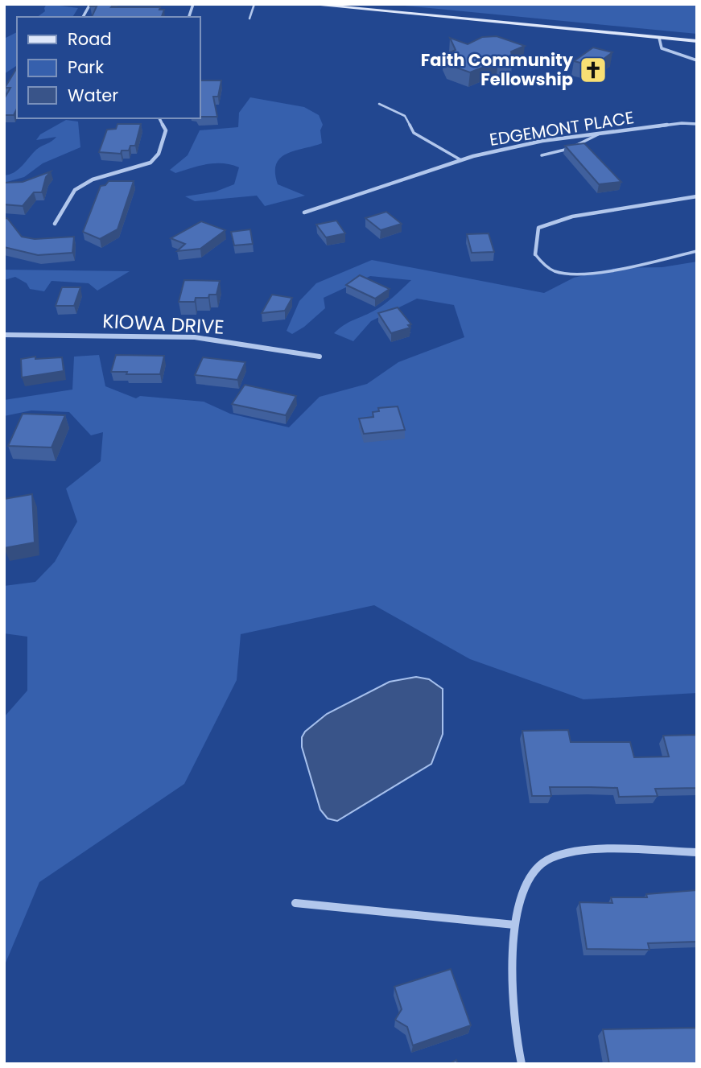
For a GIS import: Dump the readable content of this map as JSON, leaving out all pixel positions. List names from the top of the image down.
{
  "streets": {
    "street": ["EDGEMONT PLACE", "KIOWA DRIVE"]
  },
  "places": {
    "church": ["Faith Community Fellowship"]
  },
  "legend": ["Road", "Park", "Water"]
}
